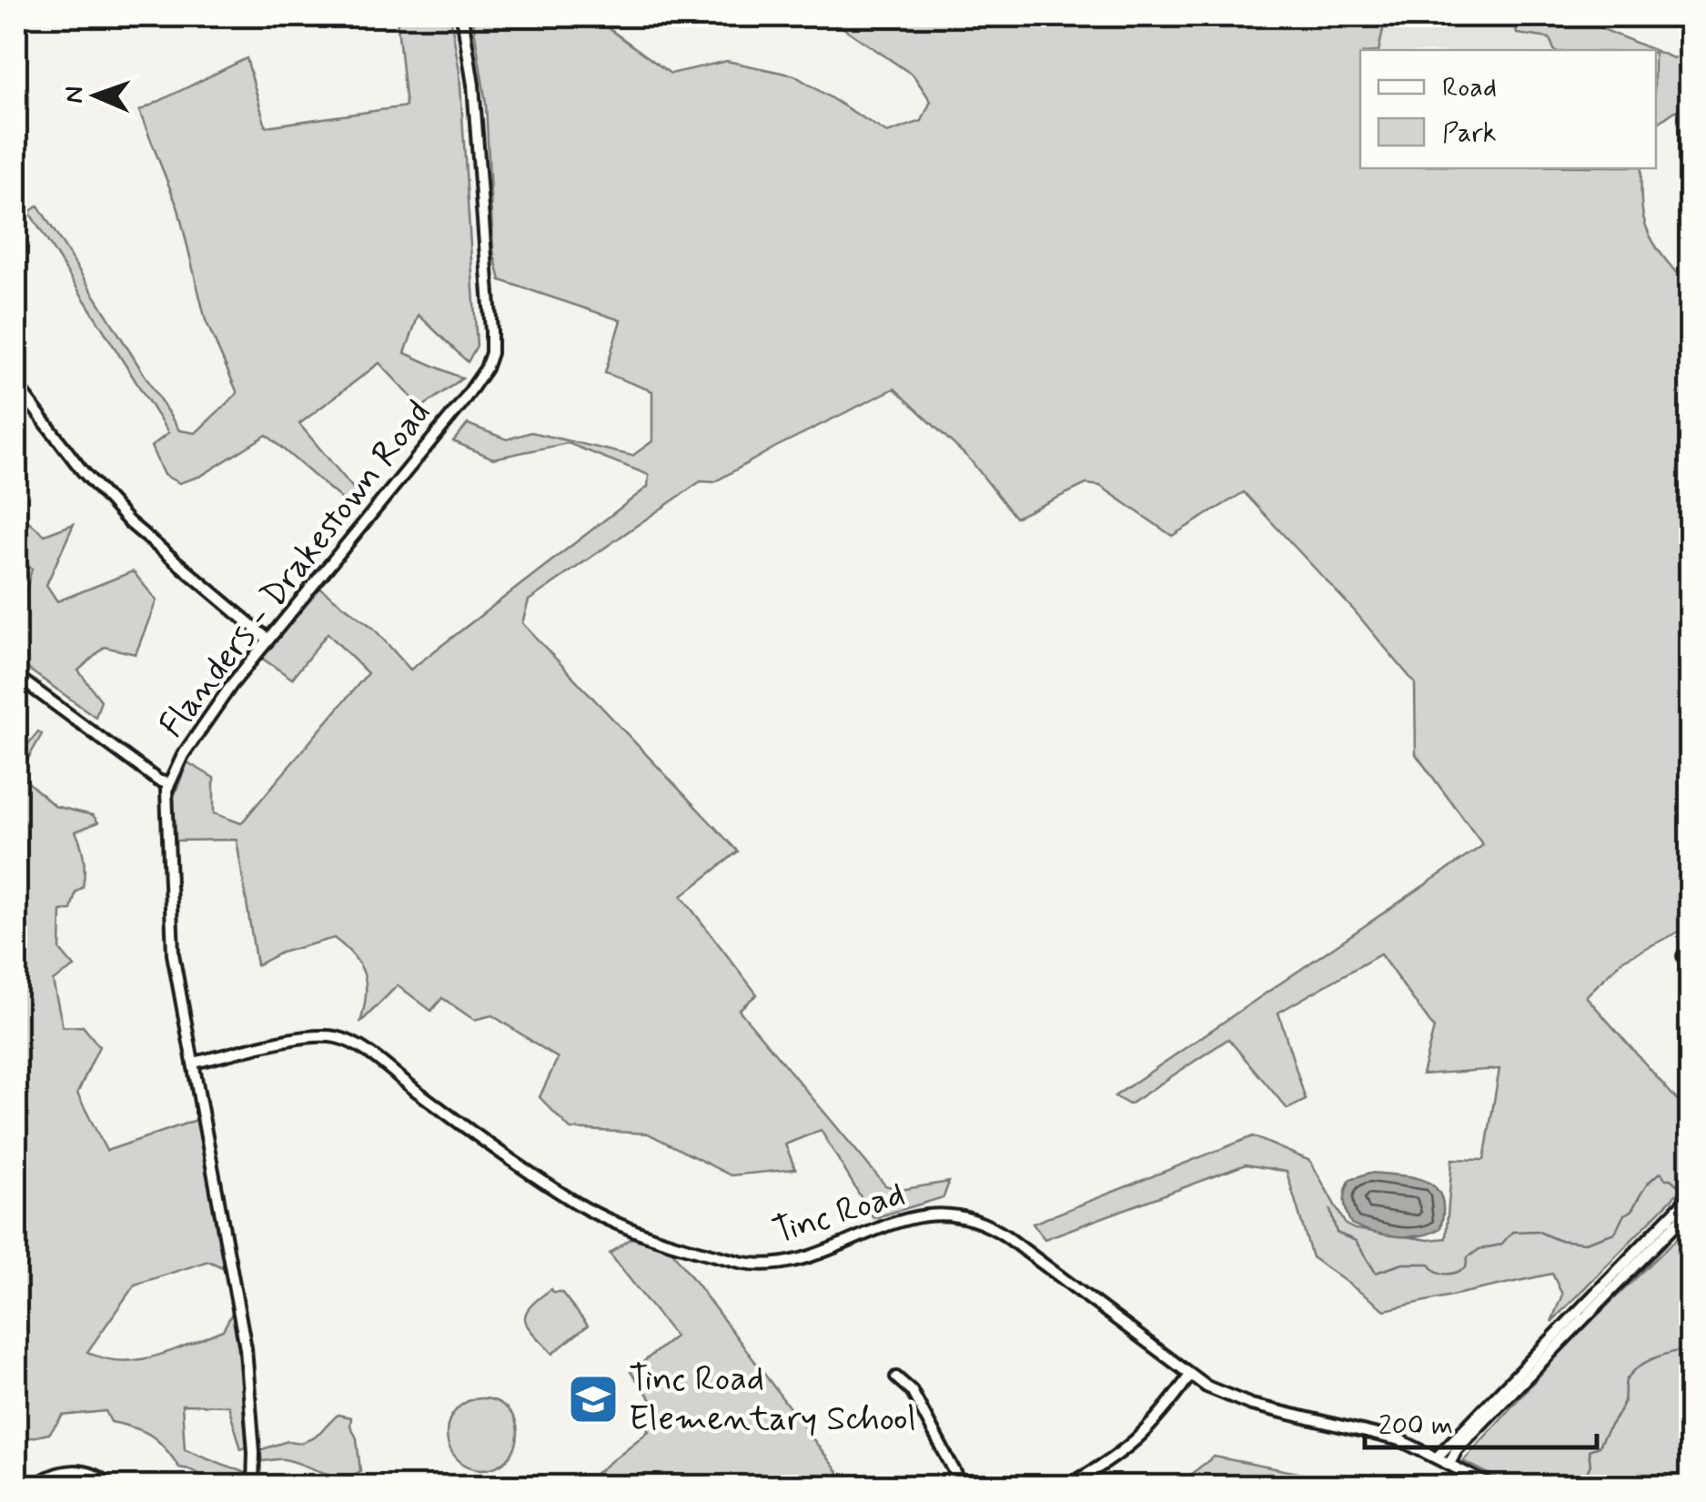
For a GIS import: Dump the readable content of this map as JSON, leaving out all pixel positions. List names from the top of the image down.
{
  "streets": {
    "street": ["Flanders - Drakestown Road", "Tinc Road"]
  },
  "crossings": [
    ["Flanders - Drakestown Road", "Tinc Road"]
  ],
  "places": {
    "school or university": ["Tinc Road Elementary School"]
  },
  "legend": ["Road", "Park"],
  "scale_bar": "200 m",
  "north": "left"
}
